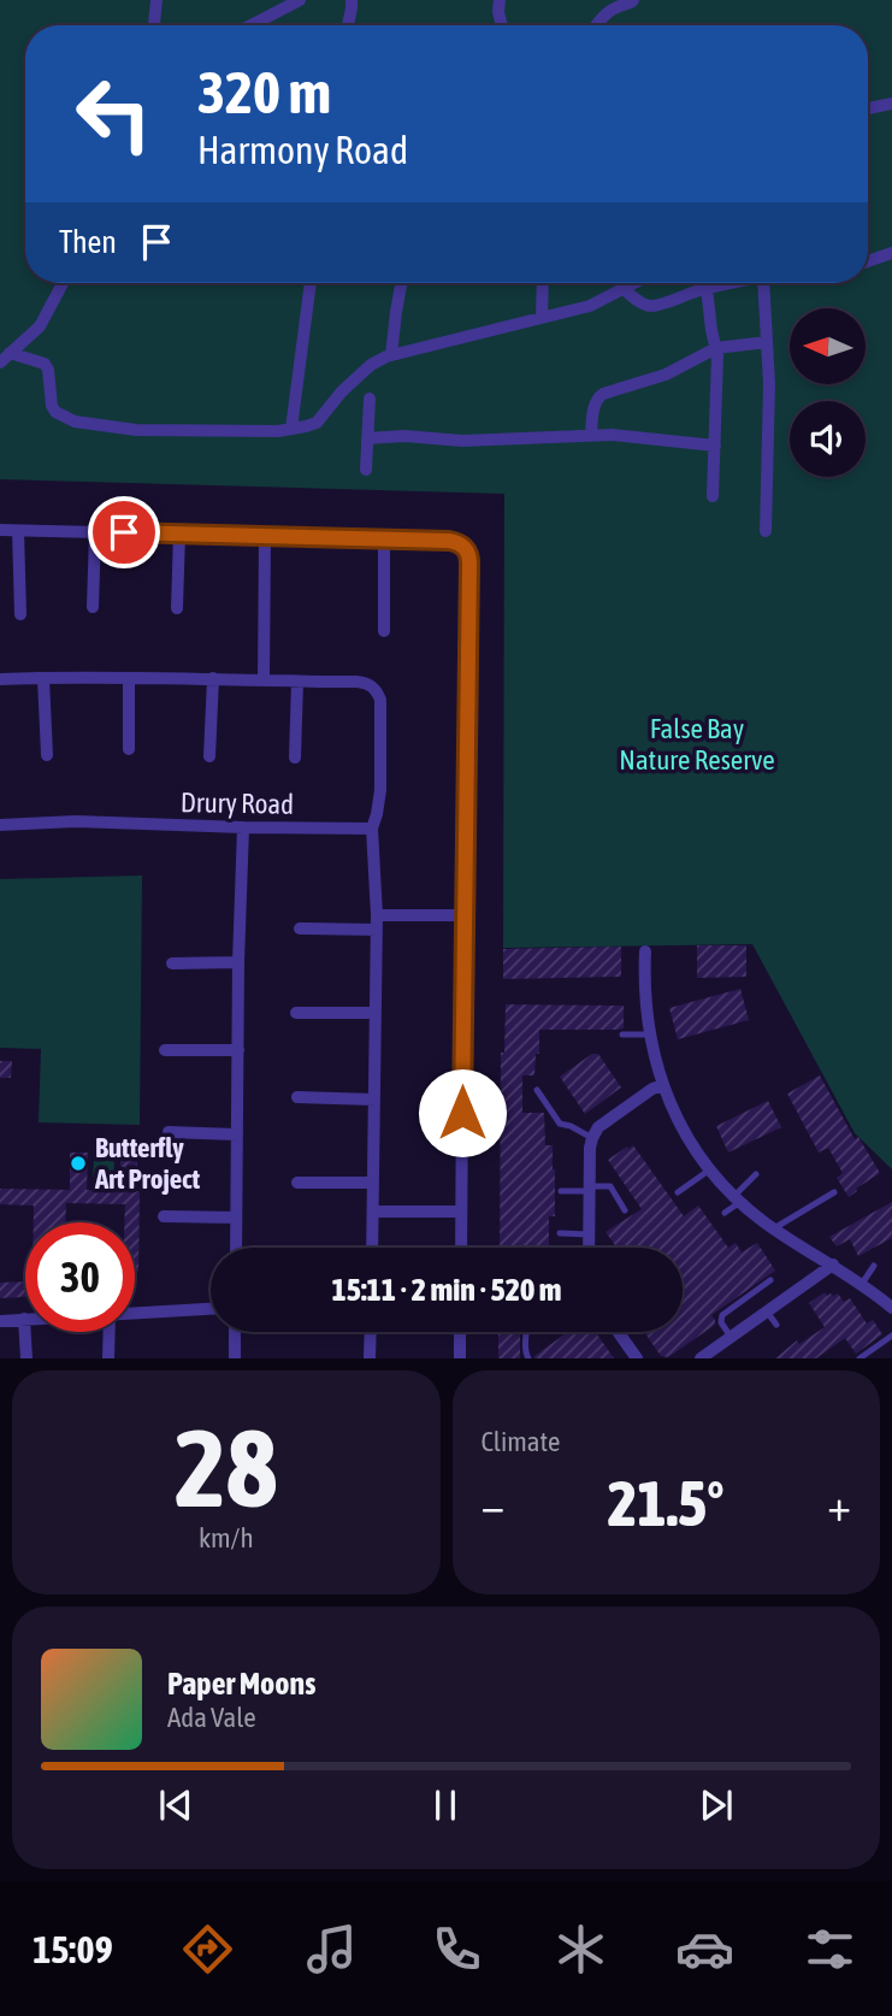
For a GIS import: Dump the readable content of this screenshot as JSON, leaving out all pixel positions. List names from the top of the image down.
{
  "streets": {
    "street": ["Drury Road"]
  },
  "parks": ["False Bay Nature Reserve"],
  "places": ["Butterfly Art Project"],
  "north": "left",
  "page": {
    "turn": ["320 m", "Harmony Road"],
    "then": "Then",
    "limit": "30",
    "trip": "15:11 · 2 min · 520 m",
    "tile": [
      ["28", "km/h"],
      "Climate"
    ],
    "heat": ["−", "21.5°", "+"],
    "song": ["Paper Moons", "Ada Vale"],
    "tabs": "15:09"
  }
}
